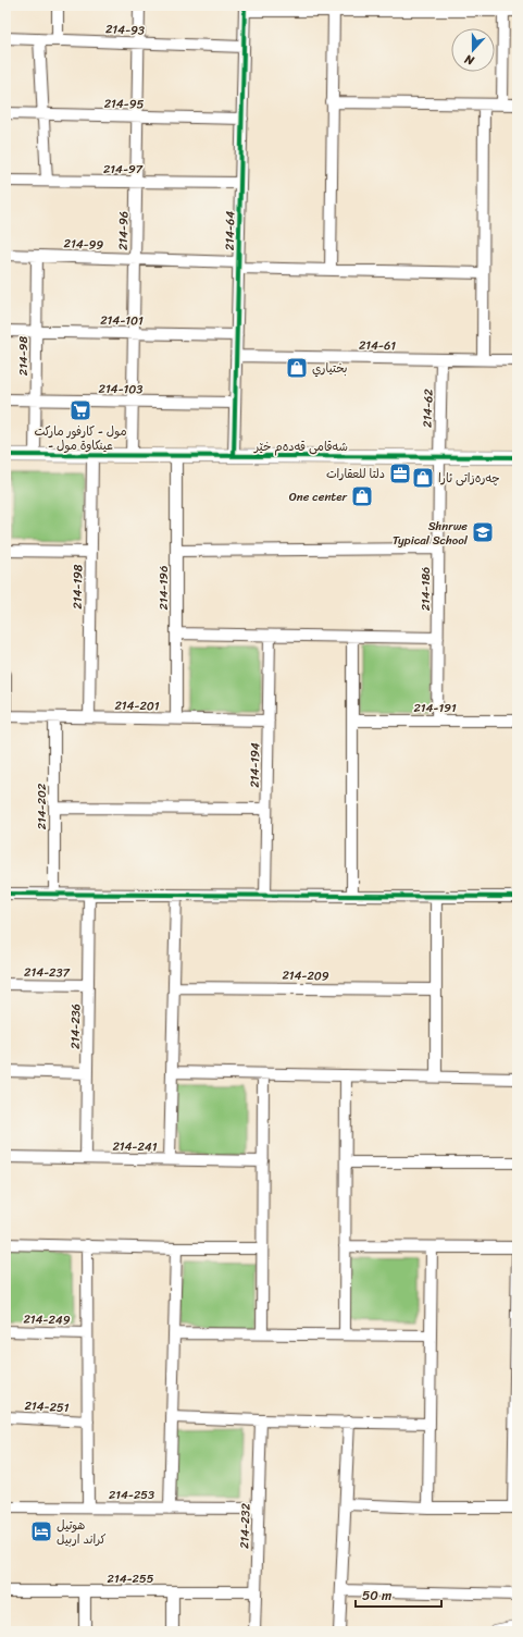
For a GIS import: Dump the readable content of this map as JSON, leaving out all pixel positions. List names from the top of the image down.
{
  "streets": {
    "street": [
      "214-93",
      "214-95",
      "214-97",
      "214-96",
      "214-64",
      "214-99",
      "214-101",
      "214-61",
      "214-98",
      "214-103",
      "214-62",
      "شەقامی قەدەم خێر",
      "214-198",
      "214-196",
      "214-186",
      "214-201",
      "214-191",
      "214-194",
      "214-202",
      "214-237",
      "214-209",
      "214-236",
      "214-241",
      "214-249",
      "214-251",
      "214-253",
      "214-232",
      "214-255"
    ]
  },
  "crossings": [
    ["214-93", "214-96"],
    ["214-93", "214-64"],
    ["214-95", "214-96"],
    ["214-95", "214-64"],
    ["214-97", "214-96"],
    ["214-97", "214-64"],
    ["214-96", "214-99"],
    ["214-96", "214-101"],
    ["214-96", "214-103"],
    ["214-96", "شەقامی قەدەم خێر"],
    ["214-64", "214-99"],
    ["214-64", "214-101"],
    ["214-64", "214-61"],
    ["214-64", "214-103"],
    ["214-64", "شەقامی قەدەم خێر"],
    ["214-99", "214-98"],
    ["214-101", "214-98"],
    ["214-61", "214-62"],
    ["214-98", "214-103"],
    ["214-98", "شەقامی قەدەم خێر"],
    ["214-62", "شەقامی قەدەم خێر"],
    ["214-62", "214-186"],
    ["شەقامی قەدەم خێر", "214-198"],
    ["شەقامی قەدەم خێر", "214-196"],
    ["شەقامی قەدەم خێر", "214-186"],
    ["214-198", "214-201"],
    ["214-196", "214-201"],
    ["214-186", "214-191"],
    ["214-201", "214-194"],
    ["214-201", "214-202"],
    ["214-237", "214-236"],
    ["214-236", "214-241"],
    ["214-253", "214-232"],
    ["214-232", "214-255"]
  ],
  "places": {
    "shop": ["بختياري", "چەرەزاتی ئارا", "One center"],
    "supermarket": ["مول - كارفور ماركت - عينكاوة مول"],
    "office": ["دلتا للعقارات"],
    "school or university": ["Shnrwe Typical School"],
    "hotel": ["هوتيل كراند اربيل"]
  },
  "scale_bar": "50 m",
  "north": "bottom"
}
